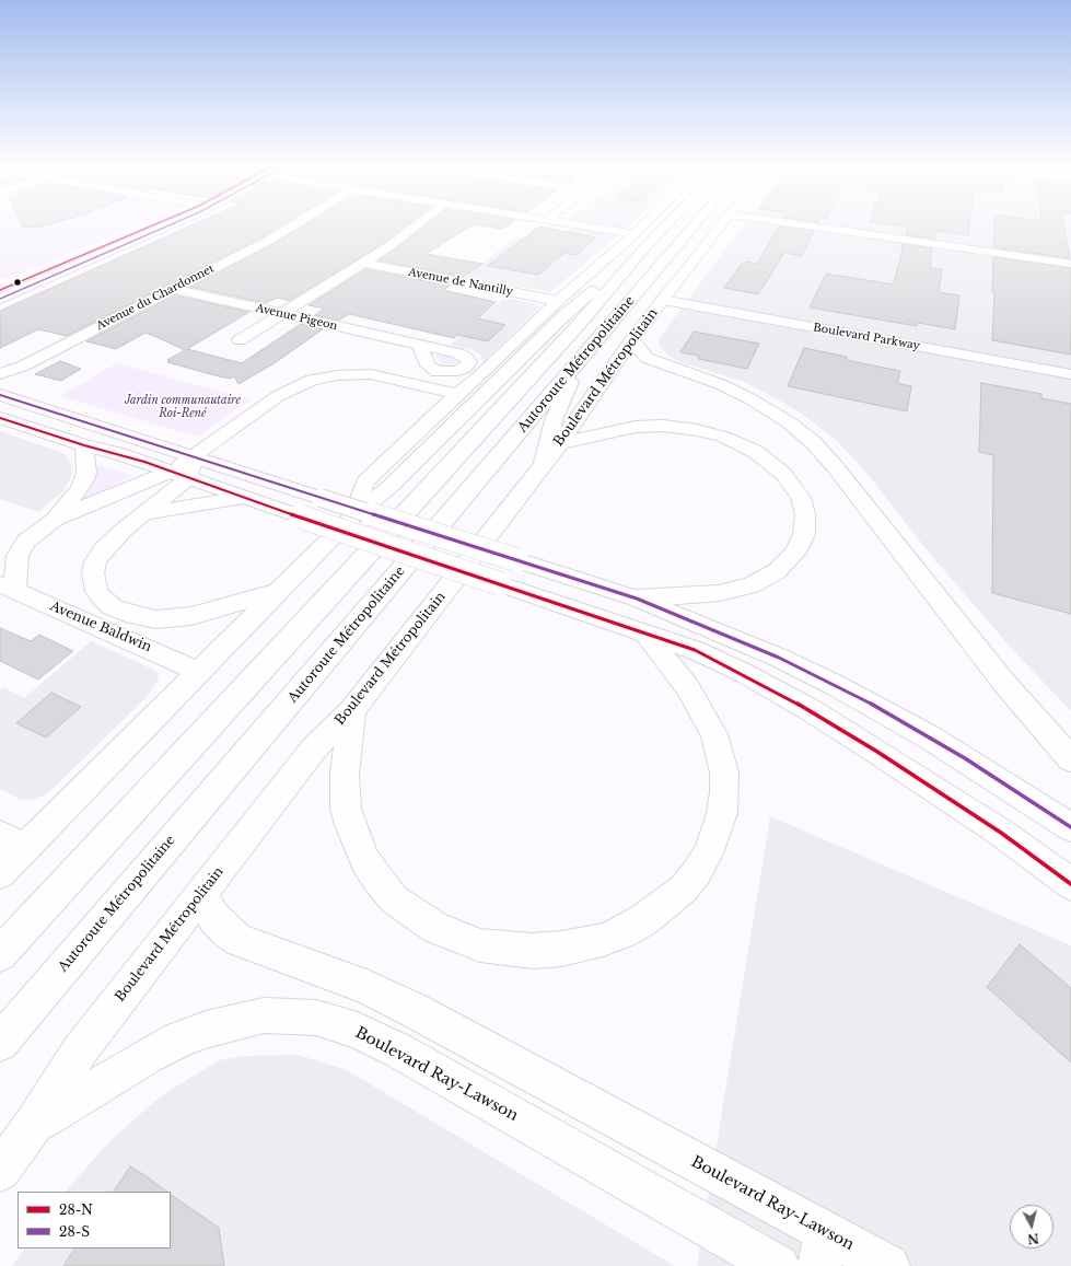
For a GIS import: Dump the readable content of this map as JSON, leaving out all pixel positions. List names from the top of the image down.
{
  "streets": {
    "main road": [
      "Avenue de Nantilly",
      "Avenue du Chardonnet",
      "Avenue Pigeon",
      "Boulevard Parkway",
      "Autoroute Métropolitaine",
      "Boulevard Métropolitain",
      "Avenue Baldwin",
      "Boulevard Ray-Lawson"
    ]
  },
  "crossings": [
    ["Avenue du Chardonnet", "Avenue Pigeon"],
    ["Boulevard Parkway", "Boulevard Métropolitain"],
    ["Boulevard Métropolitain", "Boulevard Ray-Lawson"]
  ],
  "parks": ["Jardin communautaire Roi-René"],
  "lines": ["transit line 28-N", "transit line 28-S"],
  "legend": ["28-N", "28-S"],
  "north": "bottom"
}
